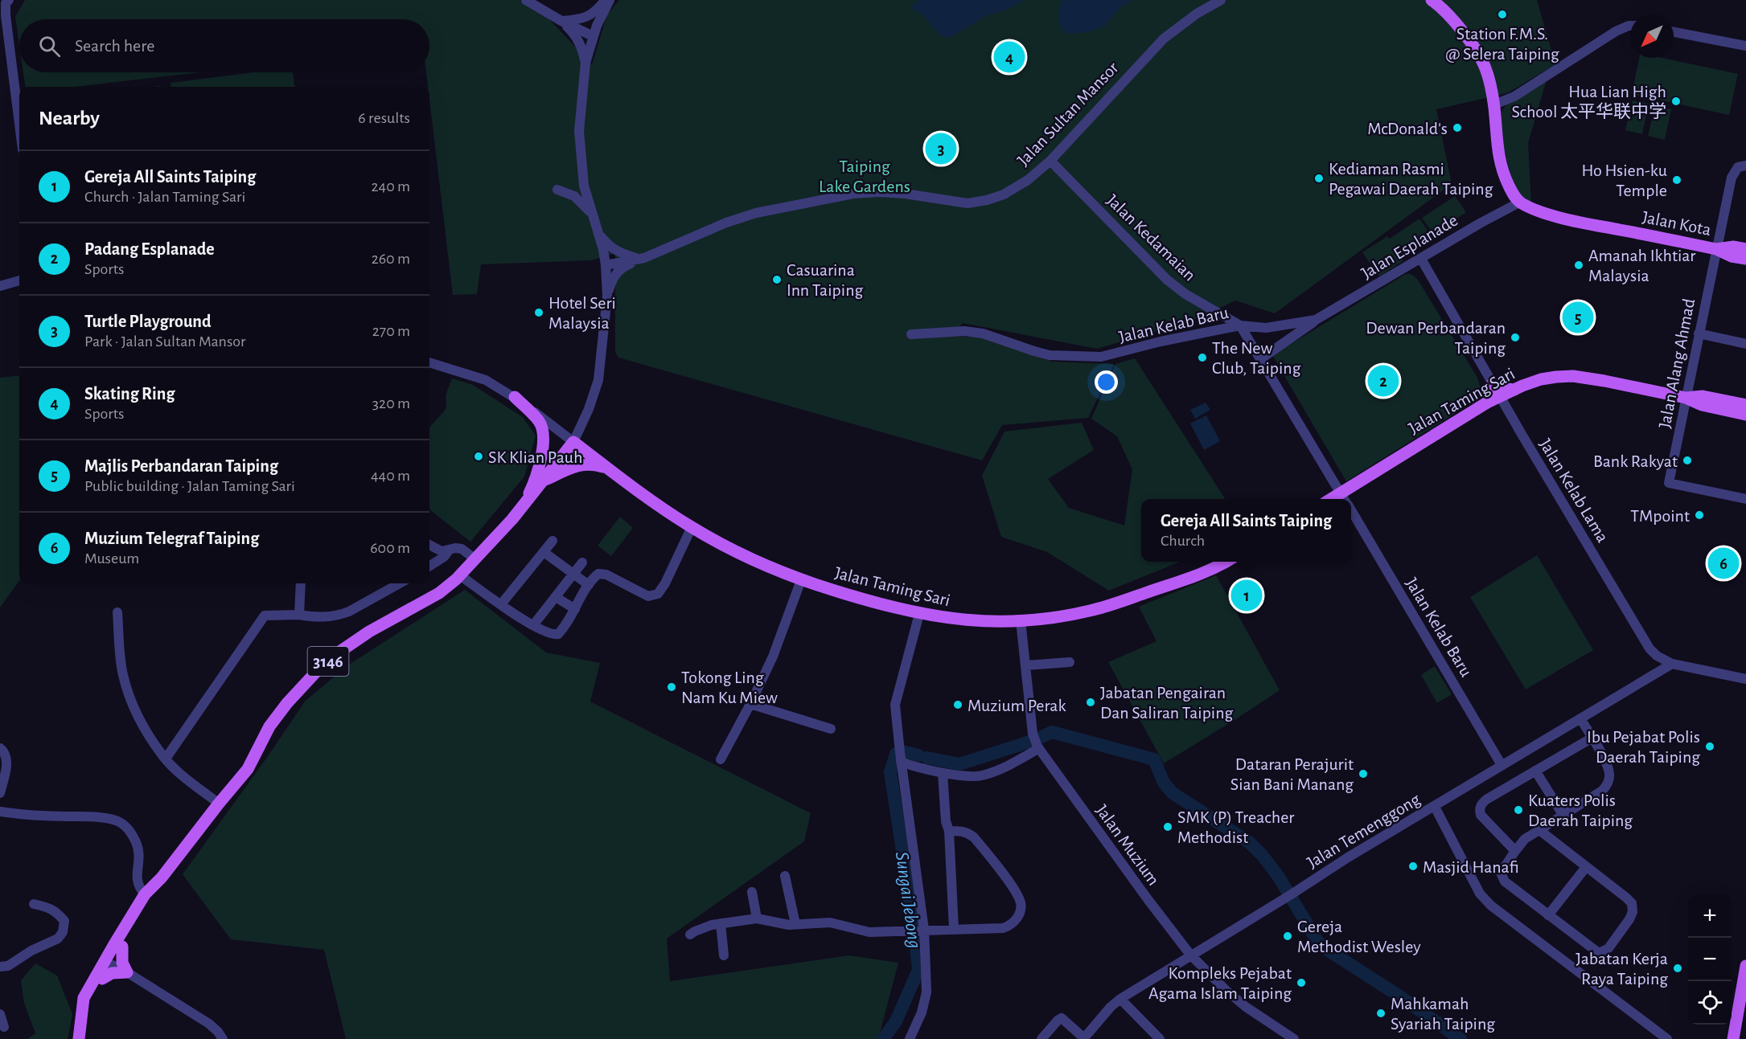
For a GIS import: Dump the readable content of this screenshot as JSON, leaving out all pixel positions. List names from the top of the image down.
{
  "streets": {
    "main road": ["Jalan Kota", "Jalan Taming Sari", "3146"],
    "street": [
      "Jalan Sultan Mansor",
      "Jalan Kedamaian",
      "Jalan Esplanade",
      "Jalan Kelab Baru",
      "Jalan Alang Ahmad",
      "Jalan Kelab Lama",
      "Jalan Temenggong",
      "Jalan Muzium"
    ]
  },
  "crossings": [
    ["Jalan Sultan Mansor", "Jalan Kedamaian"],
    ["Jalan Kota", "Jalan Esplanade"],
    ["Jalan Kota", "Jalan Alang Ahmad"],
    ["Jalan Kedamaian", "Jalan Esplanade"],
    ["Jalan Kedamaian", "Jalan Kelab Baru"],
    ["Jalan Esplanade", "Jalan Kelab Baru"],
    ["Jalan Esplanade", "Jalan Kelab Lama"],
    ["Jalan Kelab Baru", "Jalan Temenggong"],
    ["Jalan Alang Ahmad", "Jalan Taming Sari"],
    ["Jalan Taming Sari", "Jalan Kelab Lama"],
    ["Jalan Taming Sari", "3146"],
    ["Jalan Taming Sari", "Jalan Muzium"],
    ["Jalan Kelab Lama", "Jalan Temenggong"],
    ["Jalan Temenggong", "Jalan Muzium"]
  ],
  "water": ["Sungai Jebong"],
  "parks": ["Taiping Lake Gardens"],
  "places": [
    "Station F.M.S. @ Selera Taiping",
    "Hua Lian High School 太平华联中学",
    "McDonald's",
    "Kediaman Rasmi Pegawai Daerah Taiping",
    "Ho Hsien-ku Temple",
    "Amanah Ikhtiar Malaysia",
    "Casuarina Inn Taiping",
    "Hotel Seri Malaysia",
    "Dewan Perbandaran Taiping",
    "The New Club, Taiping",
    "SK Klian Pauh",
    "Bank Rakyat",
    "TMpoint",
    "Tokong Ling Nam Ku Miew",
    "Jabatan Pengairan Dan Saliran Taiping",
    "Muzium Perak",
    "Ibu Pejabat Polis Daerah Taiping",
    "Dataran Perajurit Sian Bani Manang",
    "Kuaters Polis Daerah Taiping",
    "SMK (P) Treacher Methodist",
    "Masjid Hanafi",
    "Gereja Methodist Wesley",
    "Jabatan Kerja Raya Taiping",
    "Kompleks Pejabat Agama Islam Taiping",
    "Mahkamah Syariah Taiping"
  ],
  "north": "bottom left",
  "page": {
    "search": "Search here",
    "pins": [
      "4",
      "3",
      "5",
      "2",
      "6",
      "1"
    ],
    "heading": ["Nearby", "6 results"],
    "list": [
      {
        "mark": "1",
        "name": "Gereja All Saints Taiping",
        "note": "Church · Jalan Taming Sari",
        "value": "240 m"
      },
      {
        "mark": "2",
        "name": "Padang Esplanade",
        "note": "Sports",
        "value": "260 m"
      },
      {
        "mark": "3",
        "name": "Turtle Playground",
        "note": "Park · Jalan Sultan Mansor",
        "value": "270 m"
      },
      {
        "mark": "4",
        "name": "Skating Ring",
        "note": "Sports",
        "value": "320 m"
      },
      {
        "mark": "5",
        "name": "Majlis Perbandaran Taiping",
        "note": "Public building · Jalan Taming Sari",
        "value": "440 m"
      },
      {
        "mark": "6",
        "name": "Muzium Telegraf Taiping",
        "note": "Museum",
        "value": "600 m"
      }
    ],
    "popup": ["Gereja All Saints Taiping", "Church"],
    "map_buttons": ["+", "−"]
  }
}
